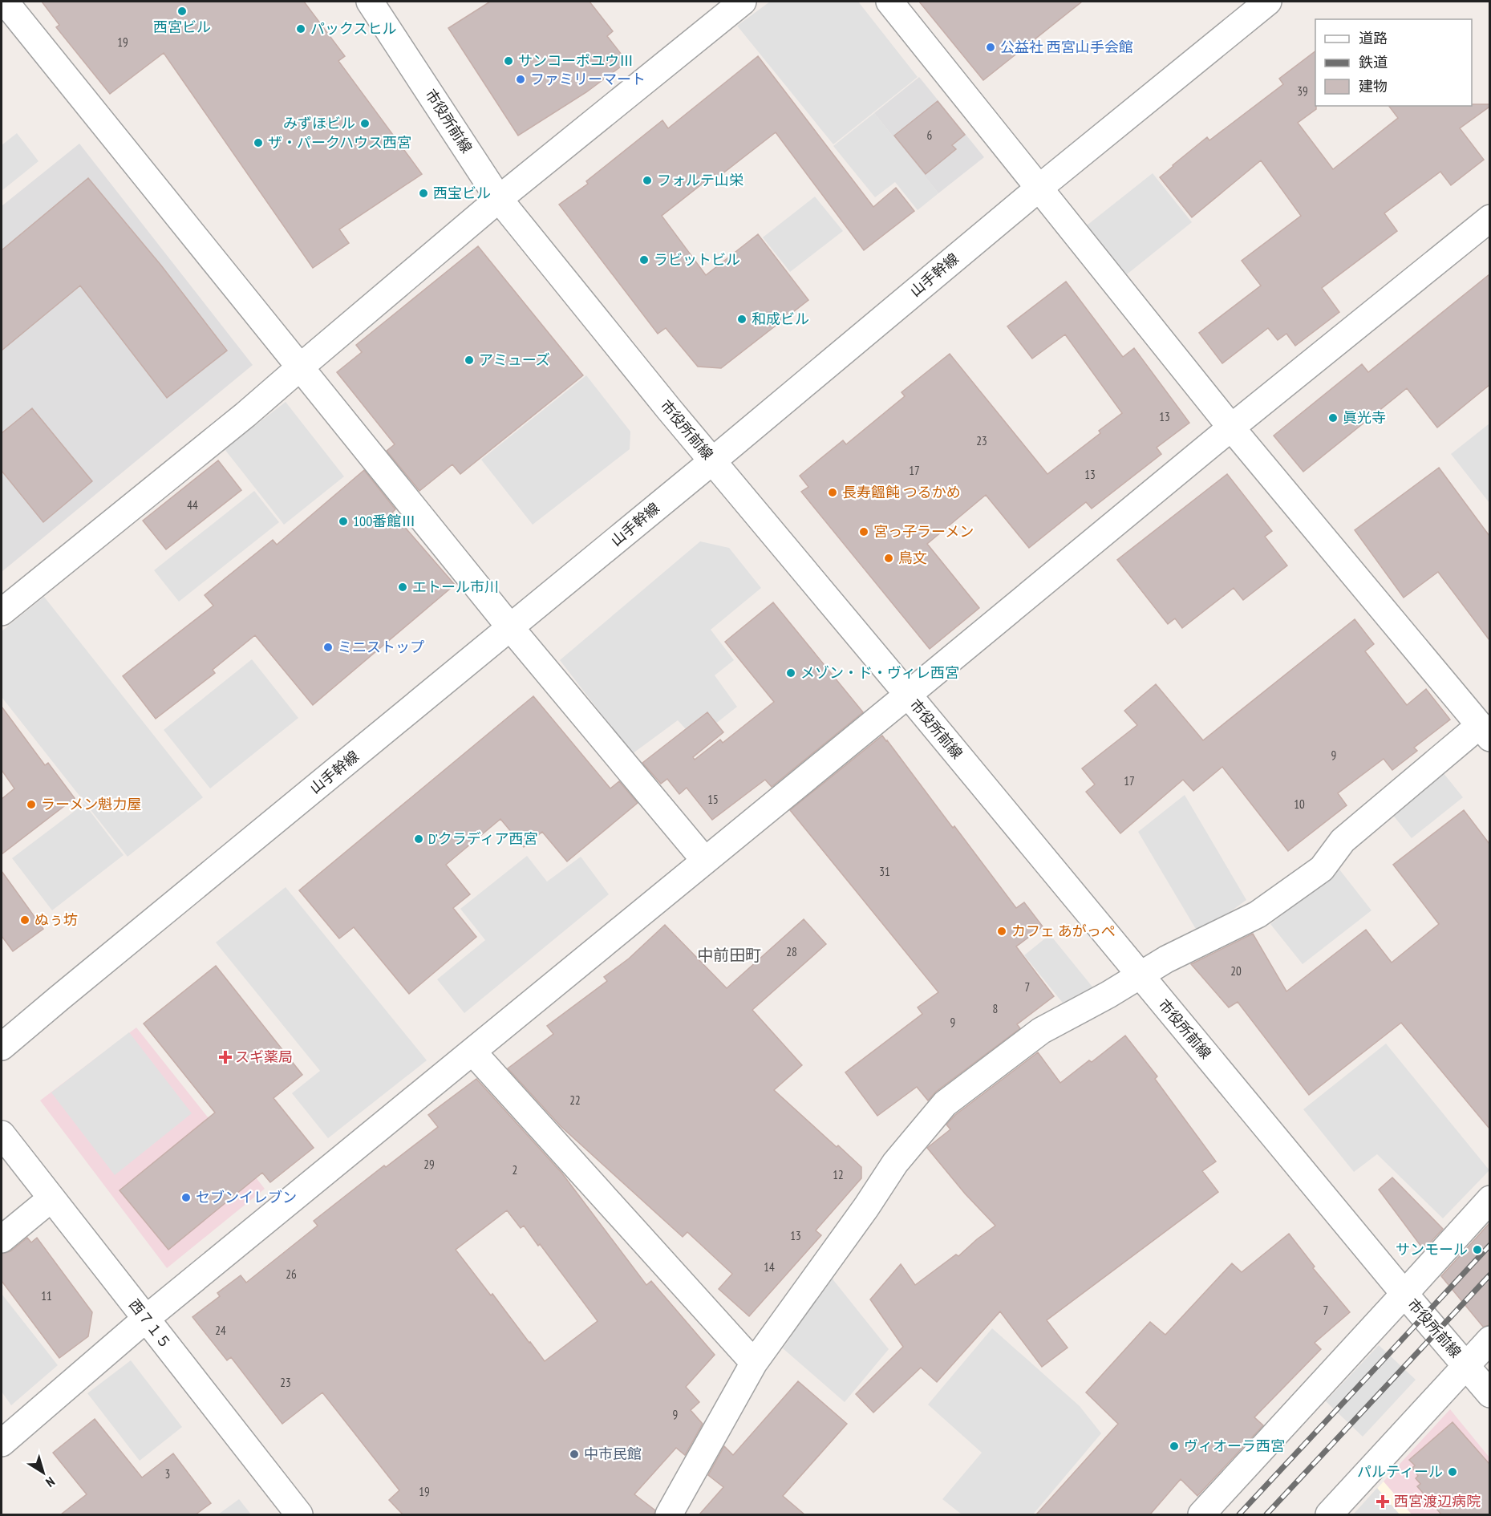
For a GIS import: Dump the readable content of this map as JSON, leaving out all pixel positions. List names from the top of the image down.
{
  "streets": {
    "street": ["市役所前線", "山手幹線", "西７１５"]
  },
  "crossings": [
    ["市役所前線", "山手幹線"]
  ],
  "districts": ["中前田町"],
  "places": {
    "other": [
      "西宮ビル",
      "パックスヒル",
      "公益社 西宮山手会館",
      "サンコーポユウⅢ",
      "ファミリーマート",
      "みずほビル",
      "ザ・パークハウス西宮",
      "フォルテ山栄",
      "西宝ビル",
      "ラビットビル",
      "和成ビル",
      "アミューズ",
      "眞光寺",
      "長寿饂飩 つるかめ",
      "100番館Ⅲ",
      "宮っ子ラーメン",
      "鳥文",
      "エトール市川",
      "ミニストップ",
      "メゾン・ド・ヴィレ西宮",
      "ラーメン魁力屋",
      "D’クラディア西宮",
      "ぬぅ坊",
      "カフェ あがっぺ",
      "セブンイレブン",
      "サンモール",
      "ヴィオーラ西宮",
      "中市民館",
      "パルティール"
    ],
    "health": ["スギ薬局", "西宮渡辺病院"]
  },
  "house_numbers": [
    "19",
    "39",
    "6",
    "13",
    "23",
    "17",
    "13",
    "44",
    "9",
    "17",
    "15",
    "10",
    "31",
    "28",
    "20",
    "7",
    "8",
    "9",
    "22",
    "29",
    "2",
    "12",
    "13",
    "14",
    "26",
    "11",
    "7",
    "24",
    "23",
    "9",
    "3",
    "19"
  ],
  "legend": ["道路", "鉄道", "建物"],
  "north": "bottom right"
}
